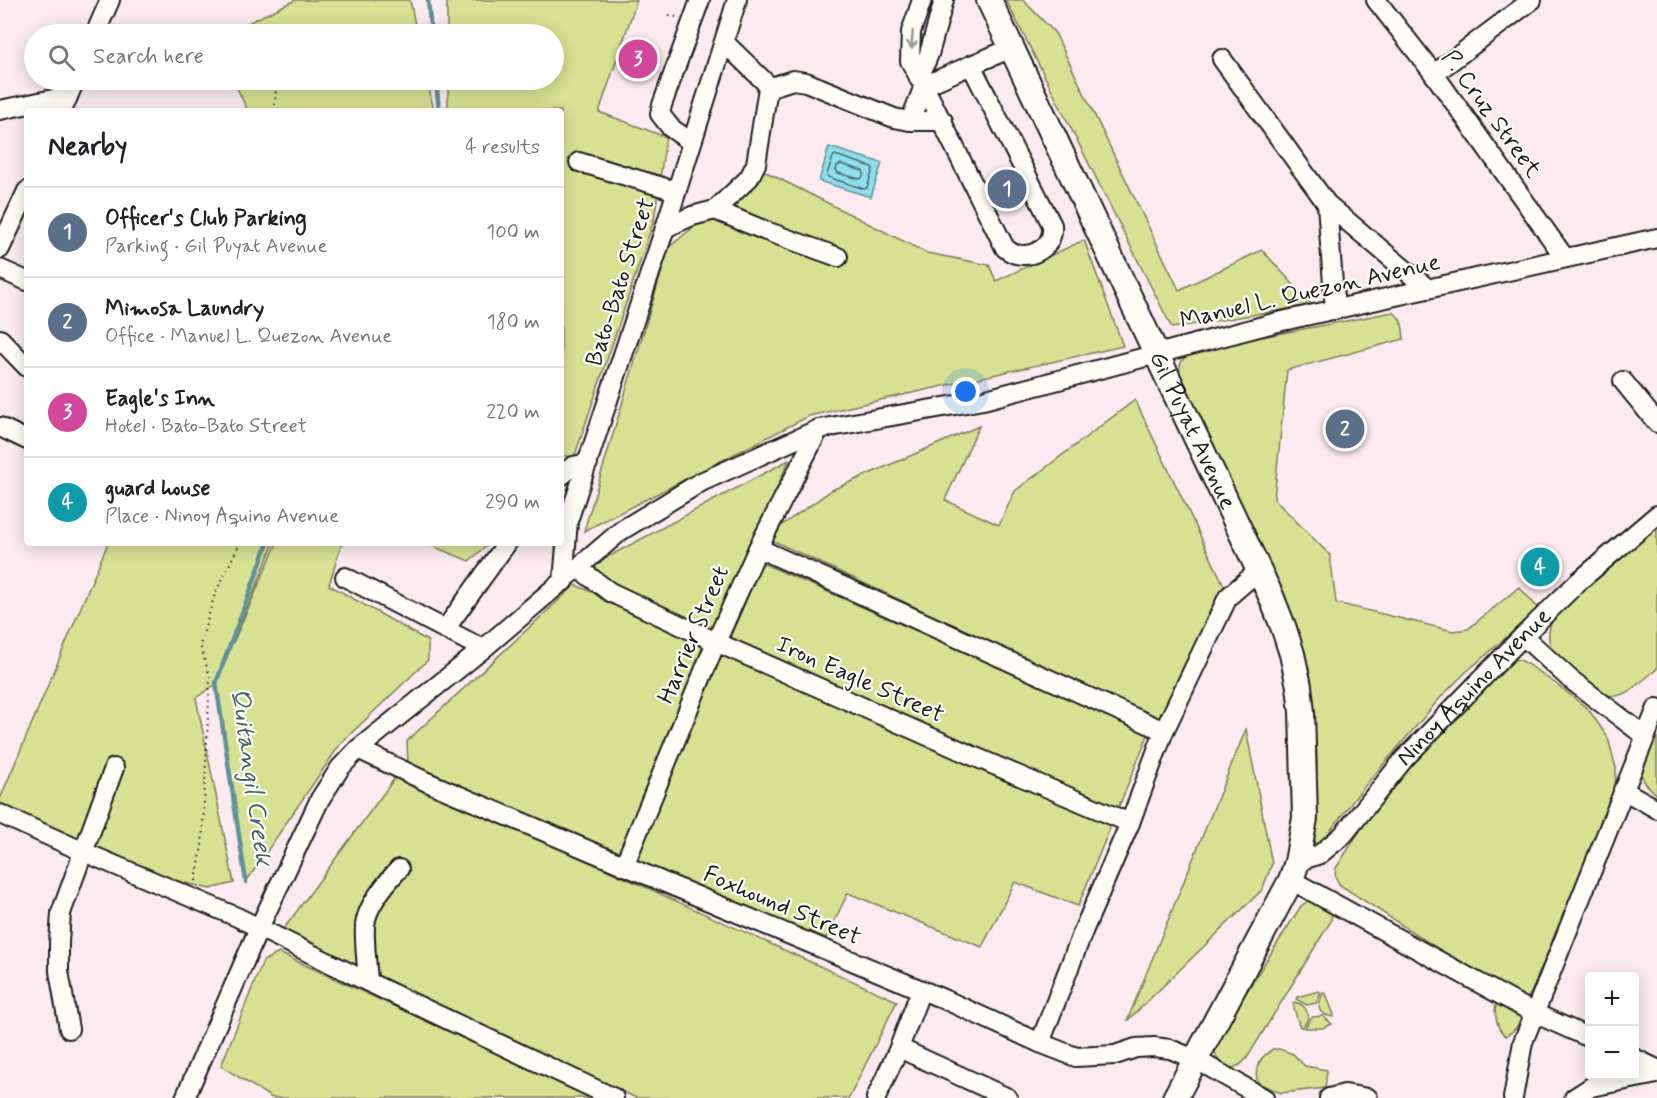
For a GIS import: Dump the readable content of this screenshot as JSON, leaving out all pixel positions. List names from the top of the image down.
{
  "streets": {
    "main road": ["Gil Puyat Avenue"],
    "street": [
      "P. Cruz Street",
      "Bato-Bato Street",
      "Manuel L. Quezon Avenue",
      "Harrier Street",
      "Iron Eagle Street",
      "Ninoy Aquino Avenue",
      "Foxhound Street"
    ]
  },
  "crossings": [
    ["P. Cruz Street", "Manuel L. Quezon Avenue"],
    ["Bato-Bato Street", "Manuel L. Quezon Avenue"],
    ["Manuel L. Quezon Avenue", "Gil Puyat Avenue"],
    ["Manuel L. Quezon Avenue", "Harrier Street"],
    ["Manuel L. Quezon Avenue", "Iron Eagle Street"],
    ["Manuel L. Quezon Avenue", "Foxhound Street"],
    ["Gil Puyat Avenue", "Ninoy Aquino Avenue"],
    ["Harrier Street", "Iron Eagle Street"],
    ["Harrier Street", "Foxhound Street"]
  ],
  "water": ["Quitangil Creek"],
  "page": {
    "search": "Search here",
    "pins": [
      "3",
      "1",
      "2",
      "4"
    ],
    "heading": ["Nearby", "4 results"],
    "list": [
      {
        "mark": "1",
        "name": "Officer's Club Parking",
        "note": "Parking · Gil Puyat Avenue",
        "value": "100 m"
      },
      {
        "mark": "2",
        "name": "Mimosa Laundry",
        "note": "Office · Manuel L. Quezon Avenue",
        "value": "180 m"
      },
      {
        "mark": "3",
        "name": "Eagle's Inn",
        "note": "Hotel · Bato-Bato Street",
        "value": "220 m"
      },
      {
        "mark": "4",
        "name": "guard house",
        "note": "Place · Ninoy Aquino Avenue",
        "value": "290 m"
      }
    ],
    "map_buttons": ["+", "−"]
  }
}
